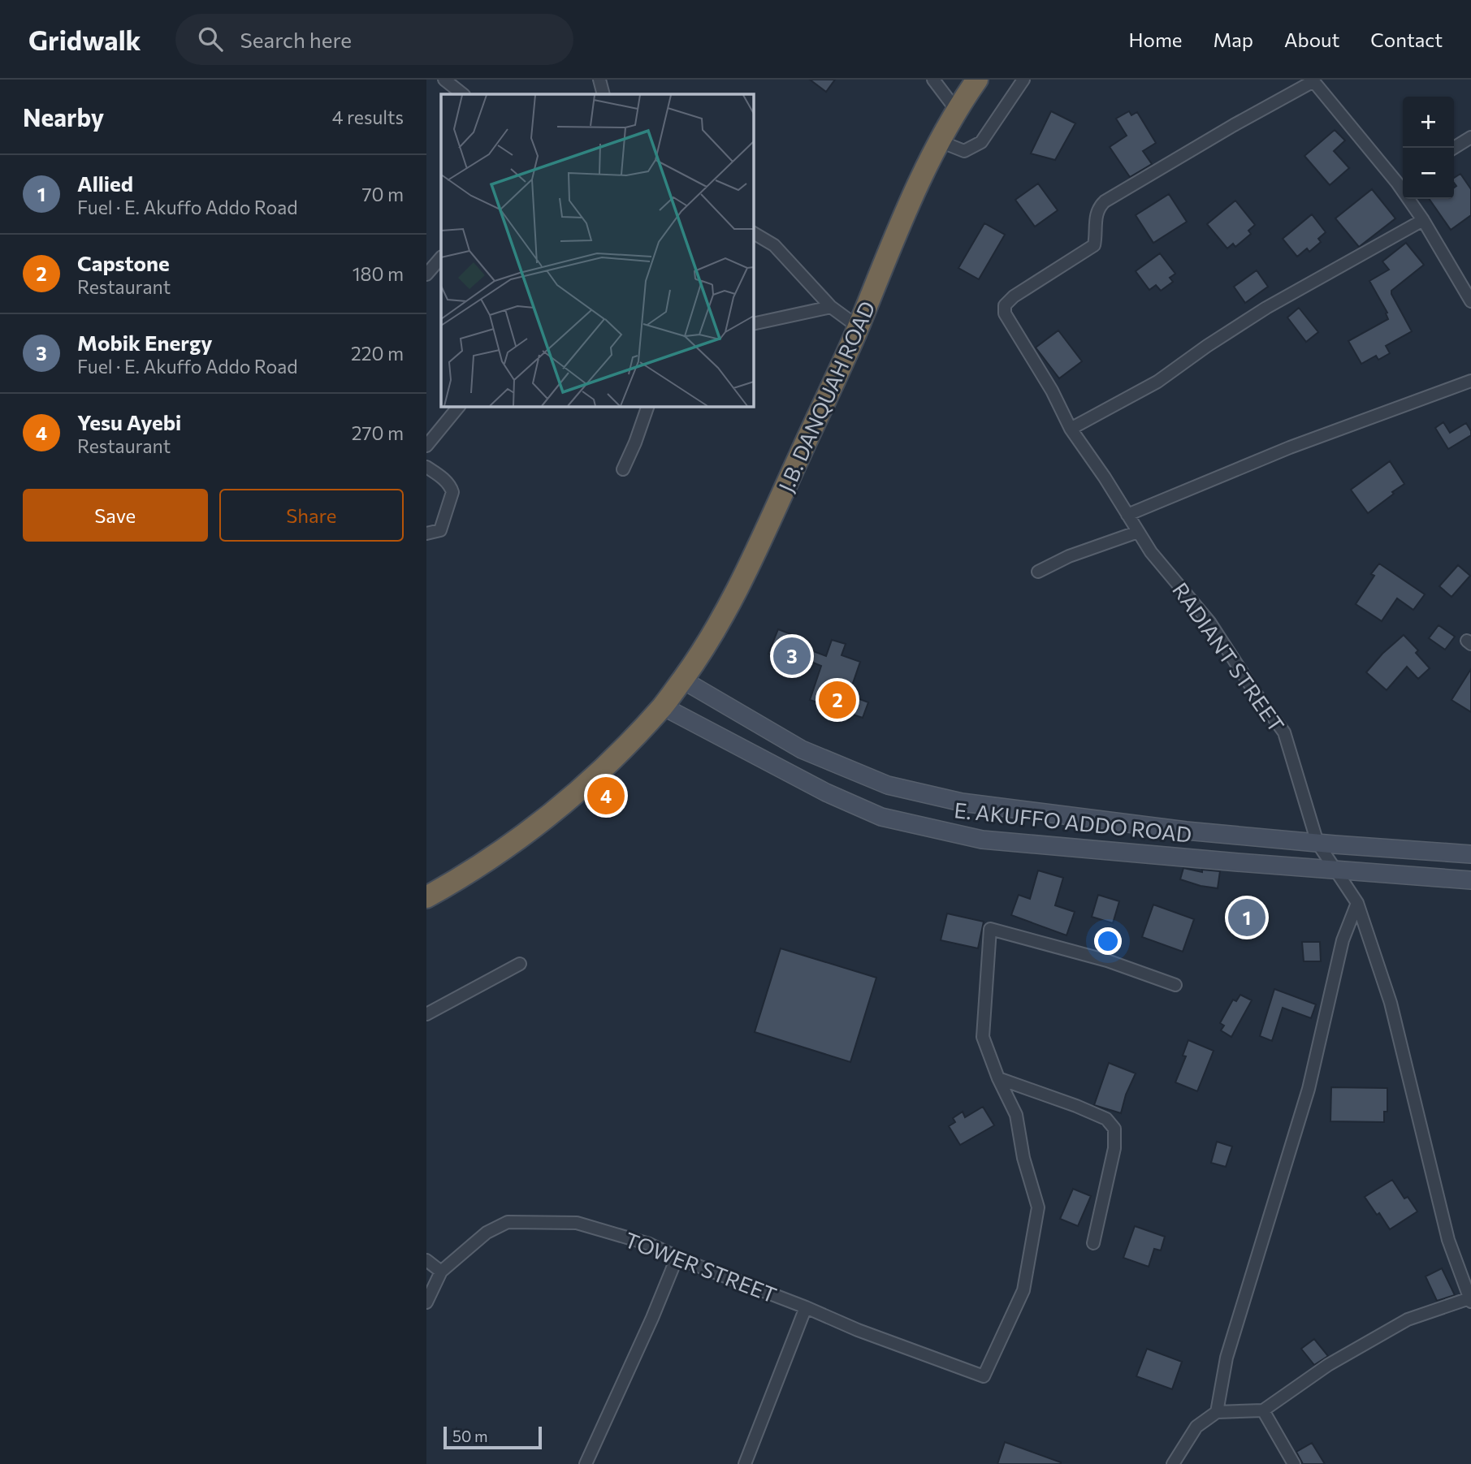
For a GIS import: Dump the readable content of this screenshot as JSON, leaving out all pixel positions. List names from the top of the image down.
{
  "streets": {
    "highway": ["J.B. DANQUAH ROAD"],
    "main road": ["E. AKUFFO ADDO ROAD"],
    "street": ["RADIANT STREET", "TOWER STREET"]
  },
  "crossings": [
    ["J.B. DANQUAH ROAD", "E. AKUFFO ADDO ROAD"],
    ["RADIANT STREET", "E. AKUFFO ADDO ROAD"]
  ],
  "scale_bar": "50 m",
  "page": {
    "header": "Gridwalk",
    "search": "Search here",
    "nav": [
      "Home",
      "Map",
      "About",
      "Contact"
    ],
    "heading": ["Nearby", "4 results"],
    "map_buttons": ["+", "−"],
    "list": [
      {
        "mark": "1",
        "name": "Allied",
        "note": "Fuel · E. Akuffo Addo Road",
        "value": "70 m"
      },
      {
        "mark": "2",
        "name": "Capstone",
        "note": "Restaurant",
        "value": "180 m"
      },
      {
        "mark": "3",
        "name": "Mobik Energy",
        "note": "Fuel · E. Akuffo Addo Road",
        "value": "220 m"
      },
      {
        "mark": "4",
        "name": "Yesu Ayebi",
        "note": "Restaurant",
        "value": "270 m"
      }
    ],
    "buttons": ["Save", "Share"],
    "pins": [
      "3",
      "2",
      "4",
      "1"
    ],
    "scale": "50 m"
  }
}
